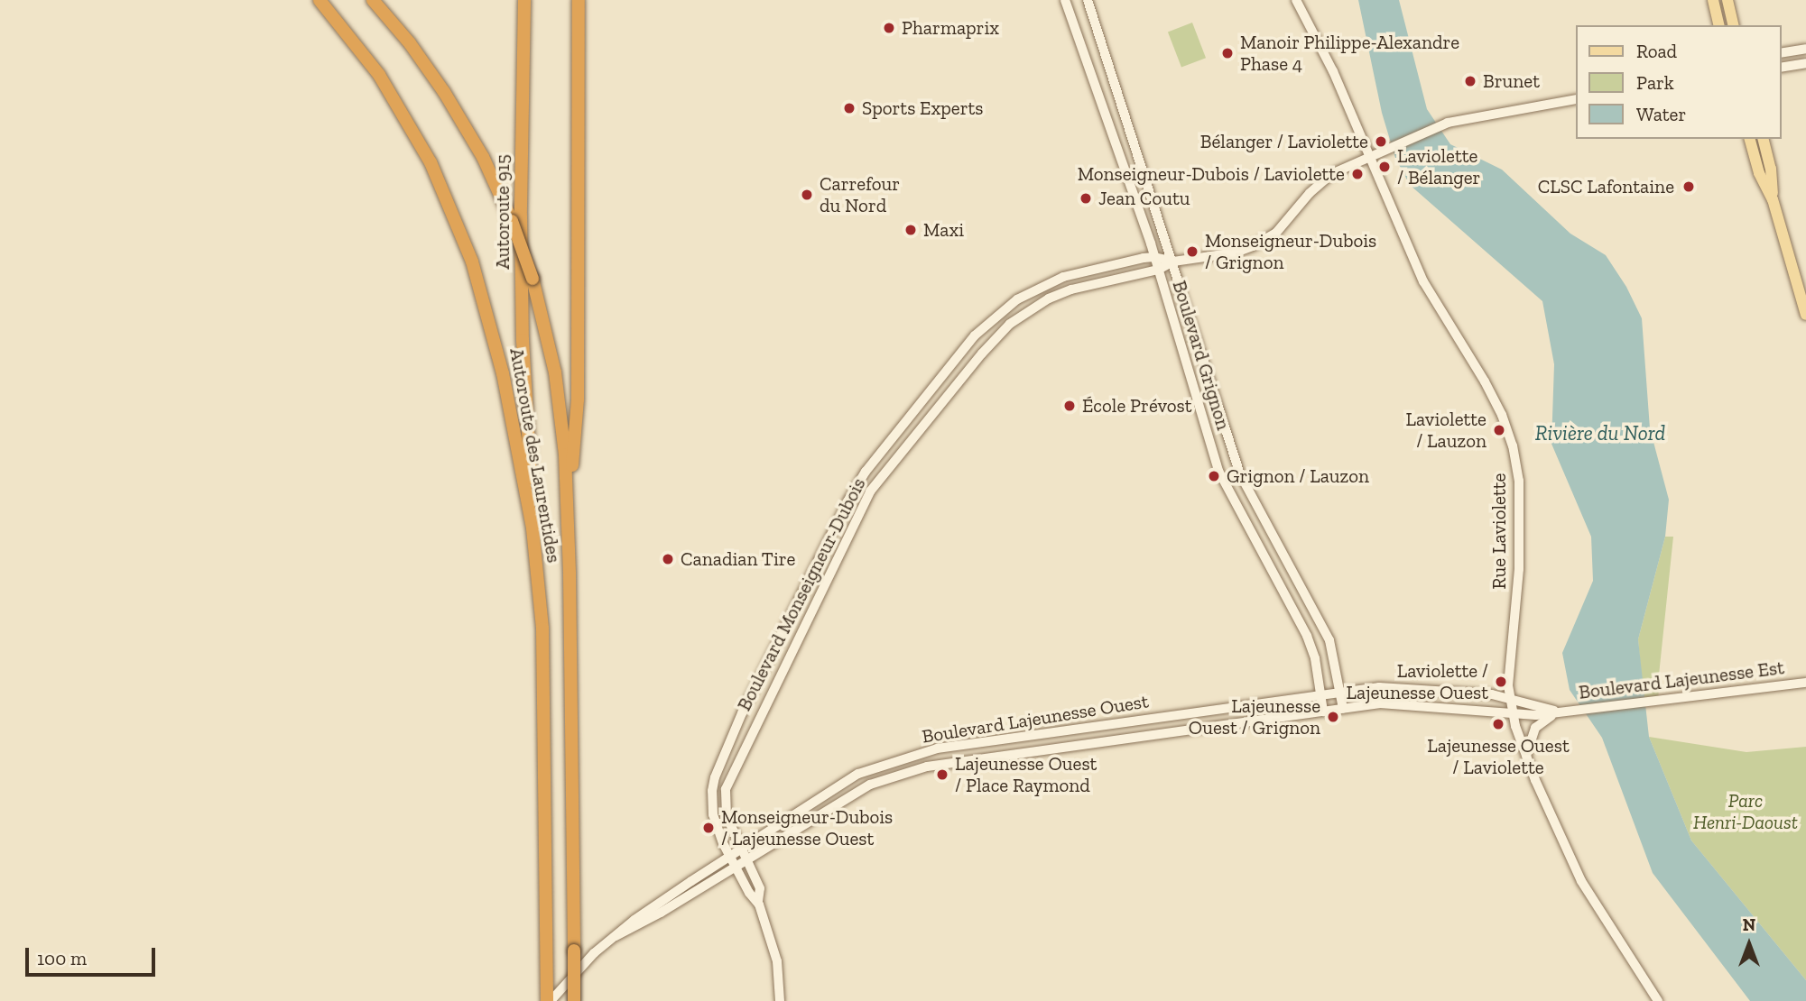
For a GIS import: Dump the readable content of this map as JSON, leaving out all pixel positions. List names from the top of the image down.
{
  "streets": {
    "highway": ["Autoroute 915", "Autoroute des Laurentides"],
    "street": [
      "Boulevard Grignon",
      "Rue Laviolette",
      "Boulevard Monseigneur-Dubois",
      "Boulevard Lajeunesse Est",
      "Boulevard Lajeunesse Ouest"
    ]
  },
  "crossings": [
    ["Autoroute 915", "Autoroute des Laurentides"],
    ["Boulevard Grignon", "Boulevard Monseigneur-Dubois"],
    ["Boulevard Grignon", "Boulevard Lajeunesse Ouest"],
    ["Autoroute des Laurentides", "Boulevard Lajeunesse Ouest"],
    ["Rue Laviolette", "Boulevard Monseigneur-Dubois"],
    ["Rue Laviolette", "Boulevard Lajeunesse Est"],
    ["Rue Laviolette", "Boulevard Lajeunesse Ouest"],
    ["Boulevard Monseigneur-Dubois", "Boulevard Lajeunesse Ouest"],
    ["Boulevard Lajeunesse Est", "Boulevard Lajeunesse Ouest"]
  ],
  "water": ["Rivière du Nord"],
  "parks": ["Parc Henri-Daoust"],
  "places": [
    "Pharmaprix",
    "Manoir Philippe-Alexandre Phase 4",
    "Brunet",
    "Sports Experts",
    "Bélanger / Laviolette",
    "Laviolette / Bélanger",
    "Monseigneur-Dubois / Laviolette",
    "CLSC Lafontaine",
    "Carrefour du Nord",
    "Jean Coutu",
    "Maxi",
    "Monseigneur-Dubois / Grignon",
    "École Prévost",
    "Laviolette / Lauzon",
    "Grignon / Lauzon",
    "Canadian Tire",
    "Laviolette / Lajeunesse Ouest",
    "Lajeunesse Ouest / Grignon",
    "Lajeunesse Ouest / Laviolette",
    "Lajeunesse Ouest / Place Raymond",
    "Monseigneur-Dubois / Lajeunesse Ouest"
  ],
  "legend": ["Road", "Park", "Water"],
  "scale_bar": "100 m",
  "north": "top"
}
